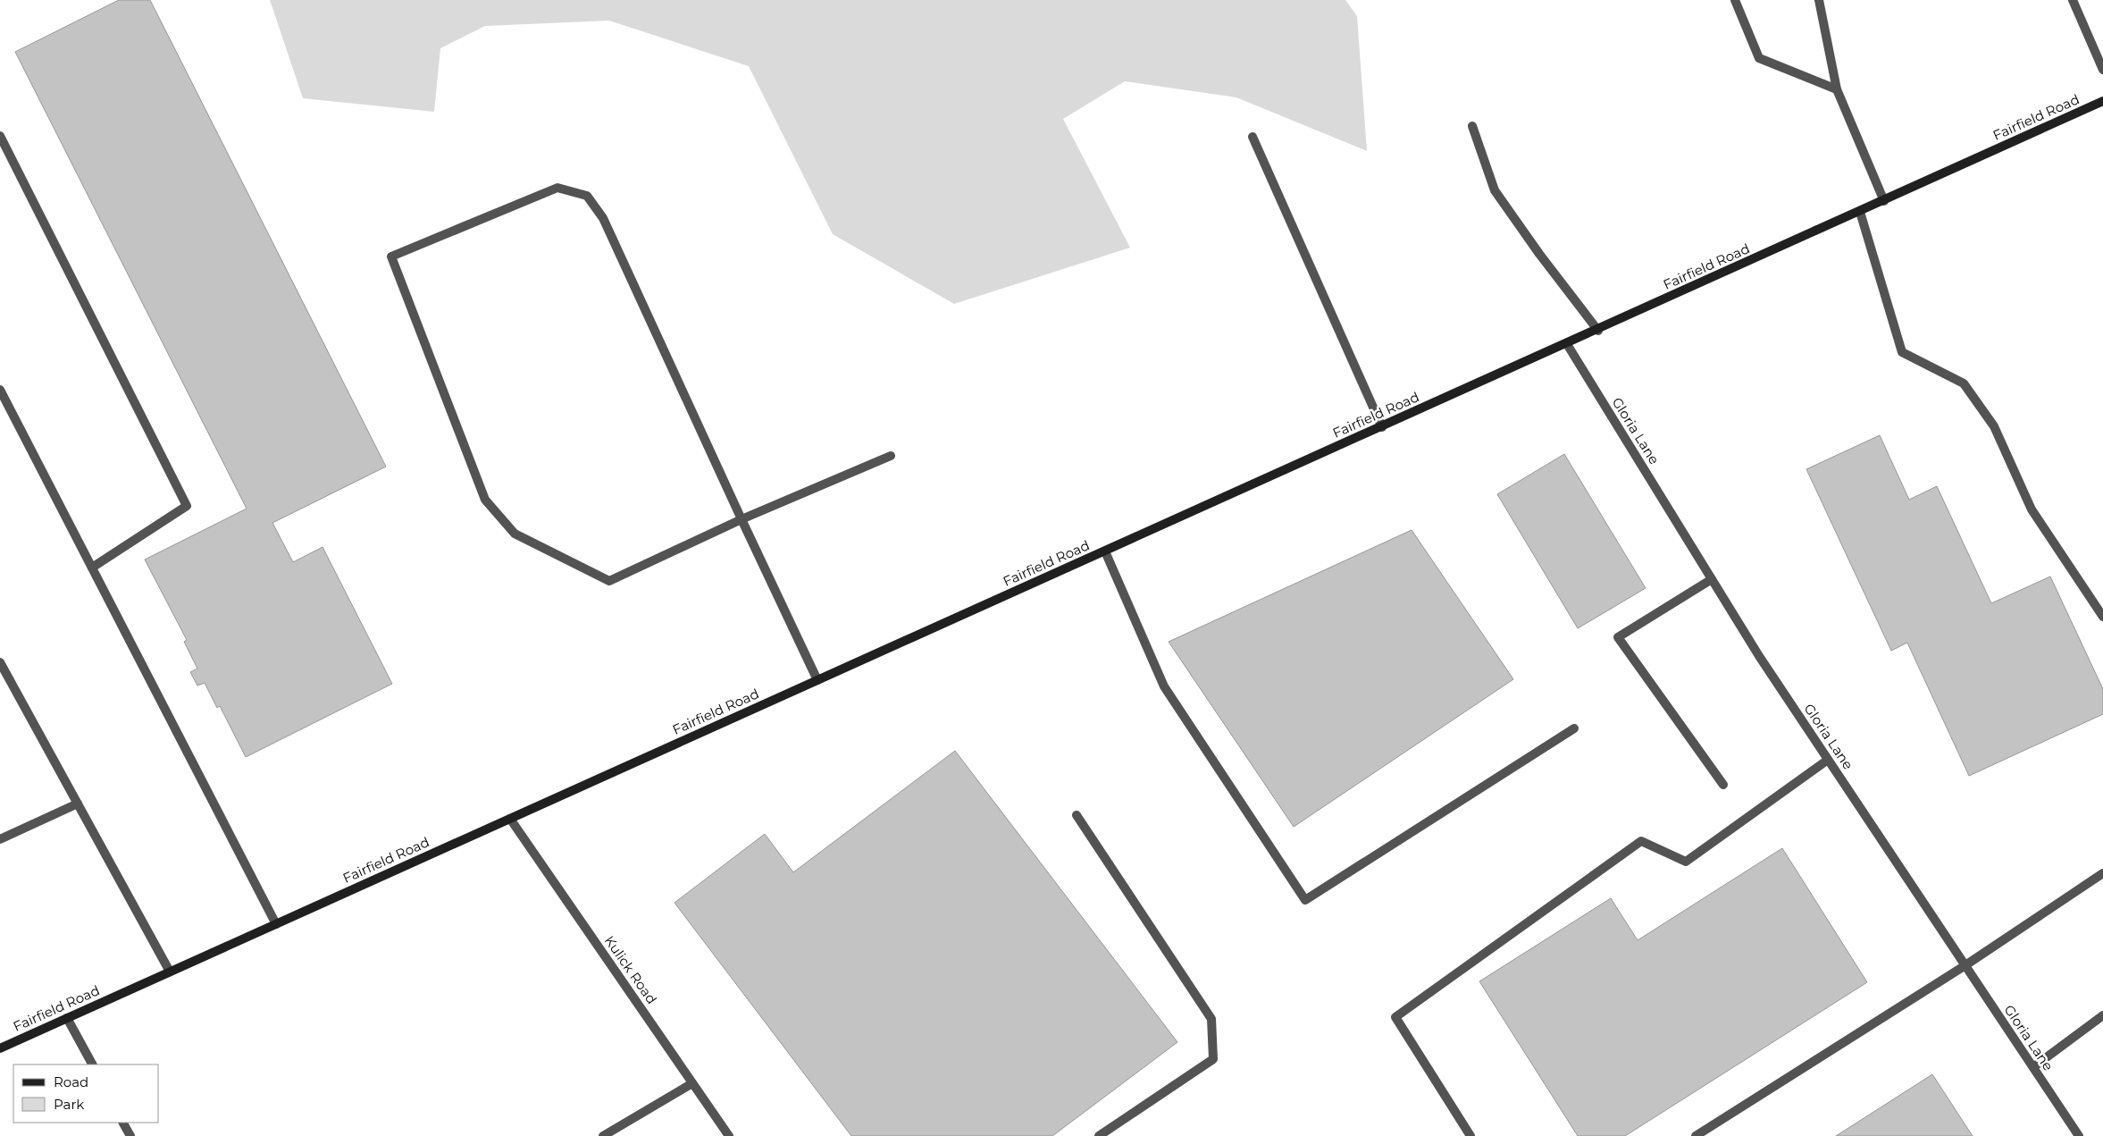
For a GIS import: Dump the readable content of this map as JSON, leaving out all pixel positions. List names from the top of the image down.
{
  "streets": {
    "street": ["Fairfield Road", "Gloria Lane", "Kulick Road"]
  },
  "crossings": [
    ["Fairfield Road", "Gloria Lane"],
    ["Fairfield Road", "Kulick Road"]
  ],
  "legend": ["Road", "Park"]
}
